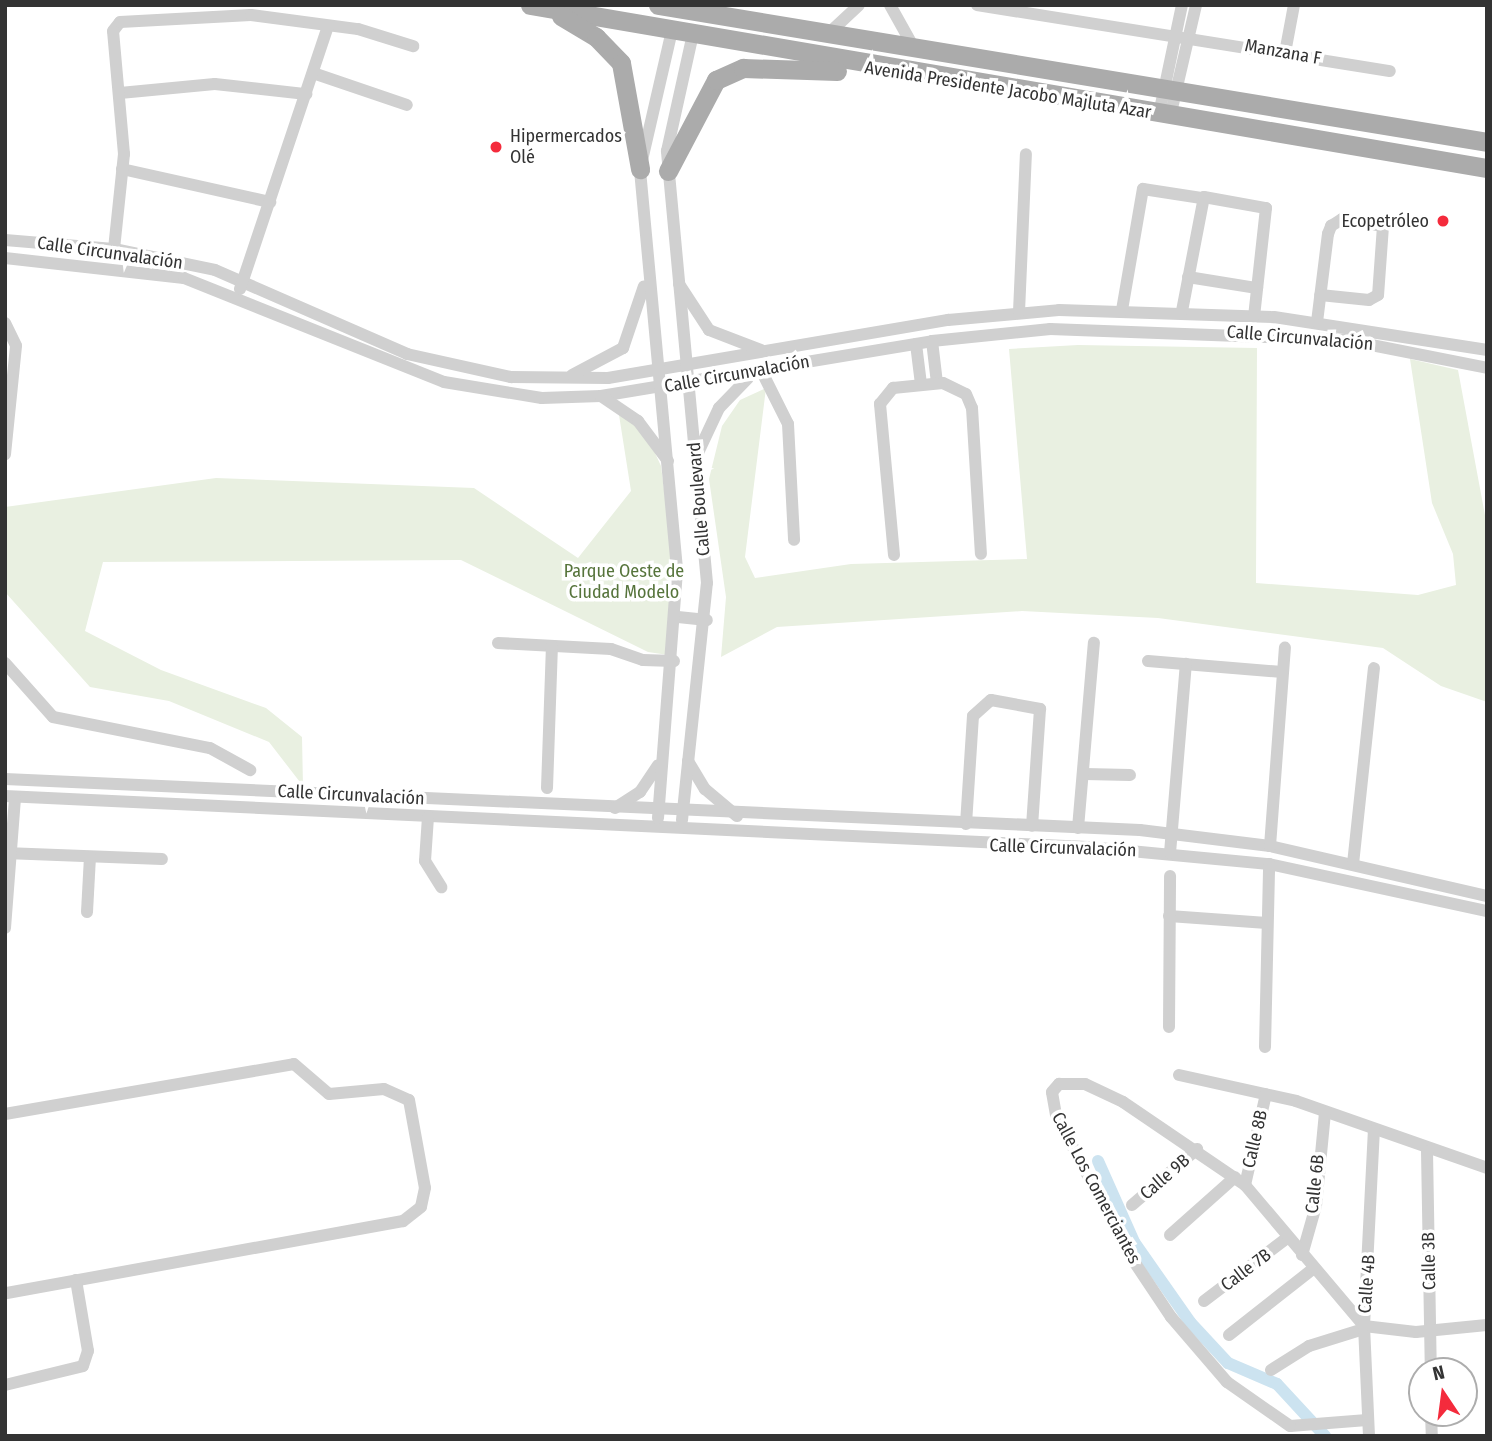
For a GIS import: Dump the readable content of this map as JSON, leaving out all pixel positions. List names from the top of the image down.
{
  "streets": {
    "main road": ["Avenida Presidente Jacobo Majluta Azar"],
    "street": [
      "Manzana F",
      "Calle Circunvalación",
      "Calle Boulevard",
      "Calle 8B",
      "Calle 9B",
      "Calle 6B",
      "Calle Los Comerciantes",
      "Calle 3B",
      "Calle 7B",
      "Calle 4B"
    ]
  },
  "crossings": [
    ["Avenida Presidente Jacobo Majluta Azar", "Calle Boulevard"],
    ["Calle Circunvalación", "Calle Boulevard"],
    ["Calle 8B", "Calle Los Comerciantes"],
    ["Calle 9B", "Calle Los Comerciantes"],
    ["Calle 6B", "Calle Los Comerciantes"],
    ["Calle Los Comerciantes", "Calle 7B"],
    ["Calle Los Comerciantes", "Calle 4B"]
  ],
  "parks": ["Parque Oeste de Ciudad Modelo"],
  "places": ["Hipermercados Olé", "Ecopetróleo"],
  "north": "top"
}
